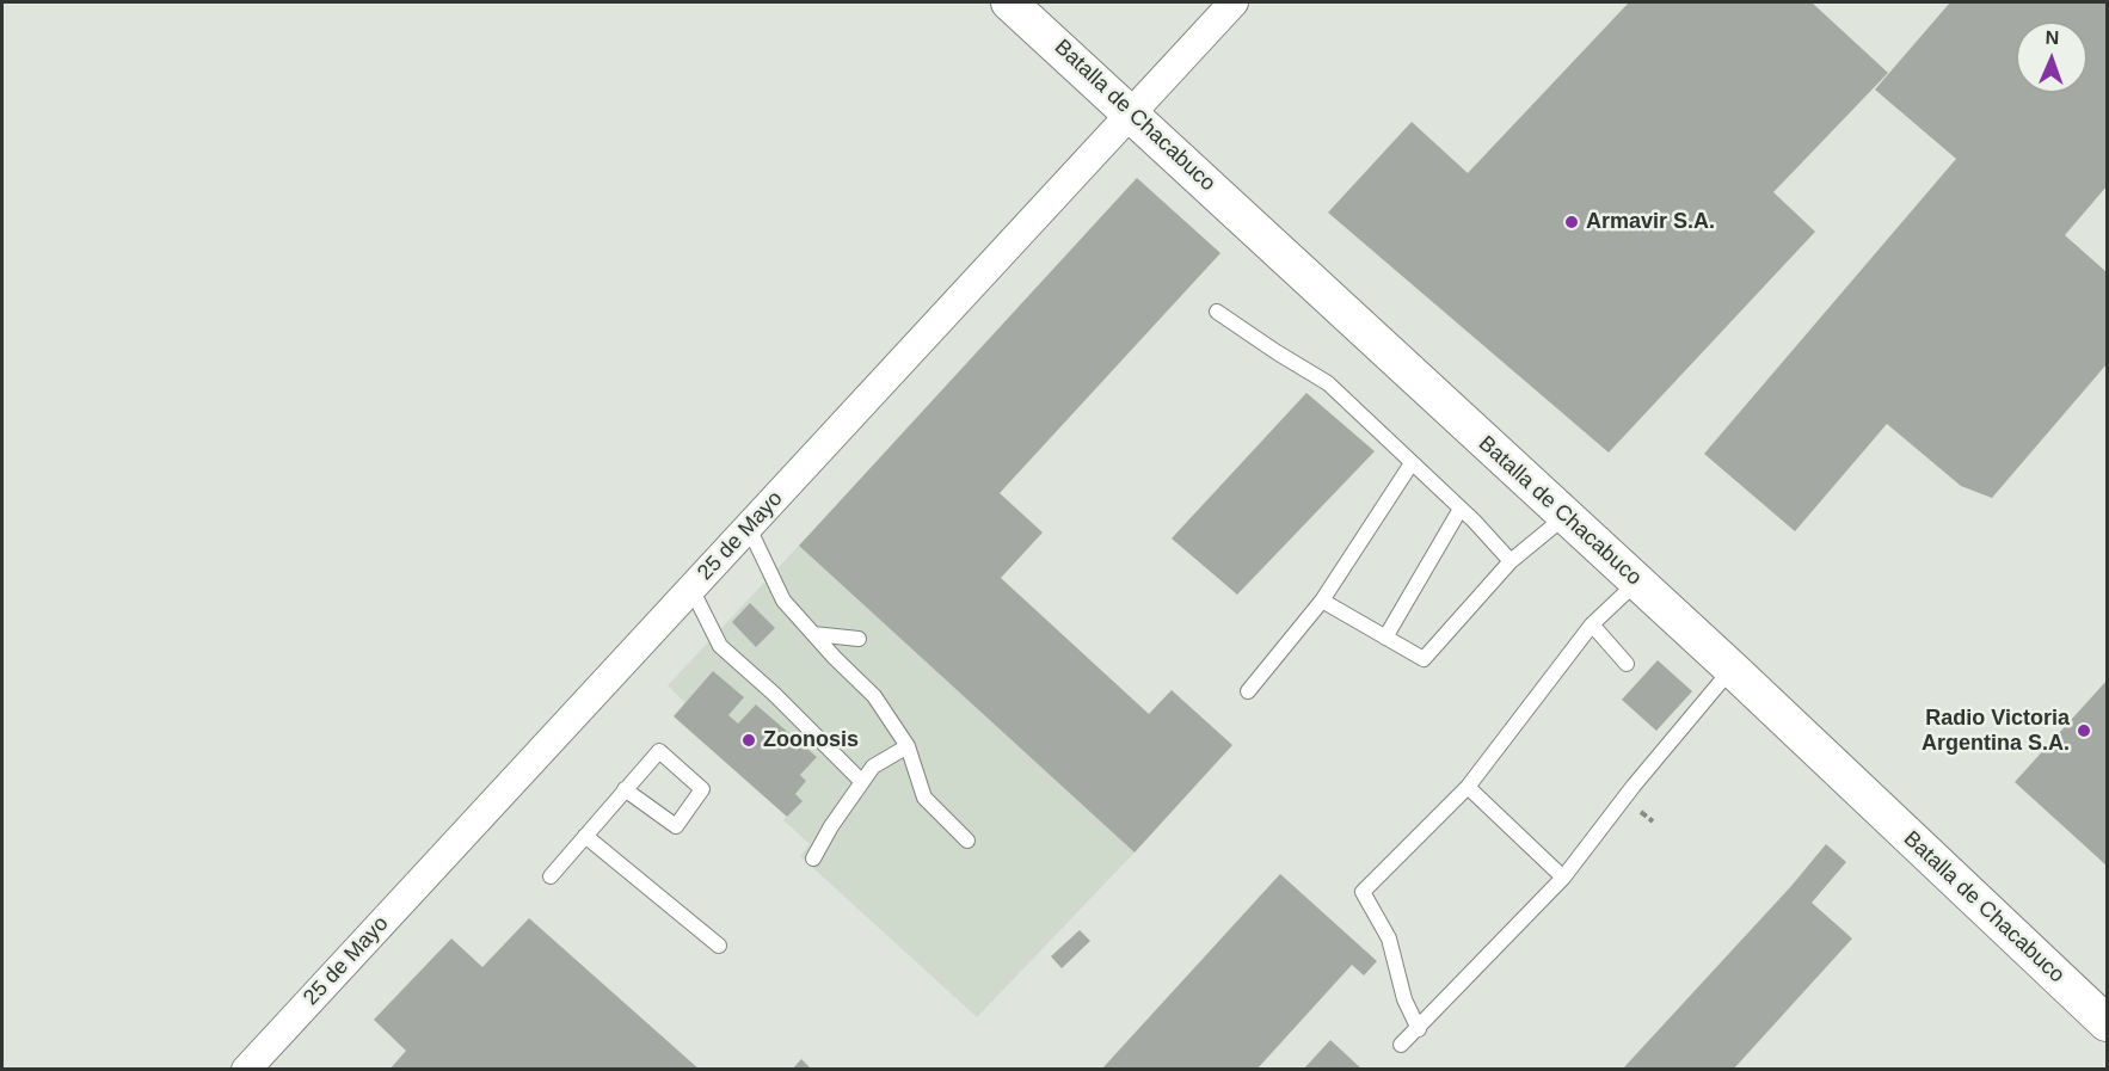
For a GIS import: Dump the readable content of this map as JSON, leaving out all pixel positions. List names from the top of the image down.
{
  "streets": {
    "street": ["Batalla de Chacabuco", "25 de Mayo"]
  },
  "crossings": [
    ["Batalla de Chacabuco", "25 de Mayo"]
  ],
  "places": ["Armavir S.A.", "Radio Victoria Argentina S.A.", "Zoonosis"],
  "north": "top"
}
